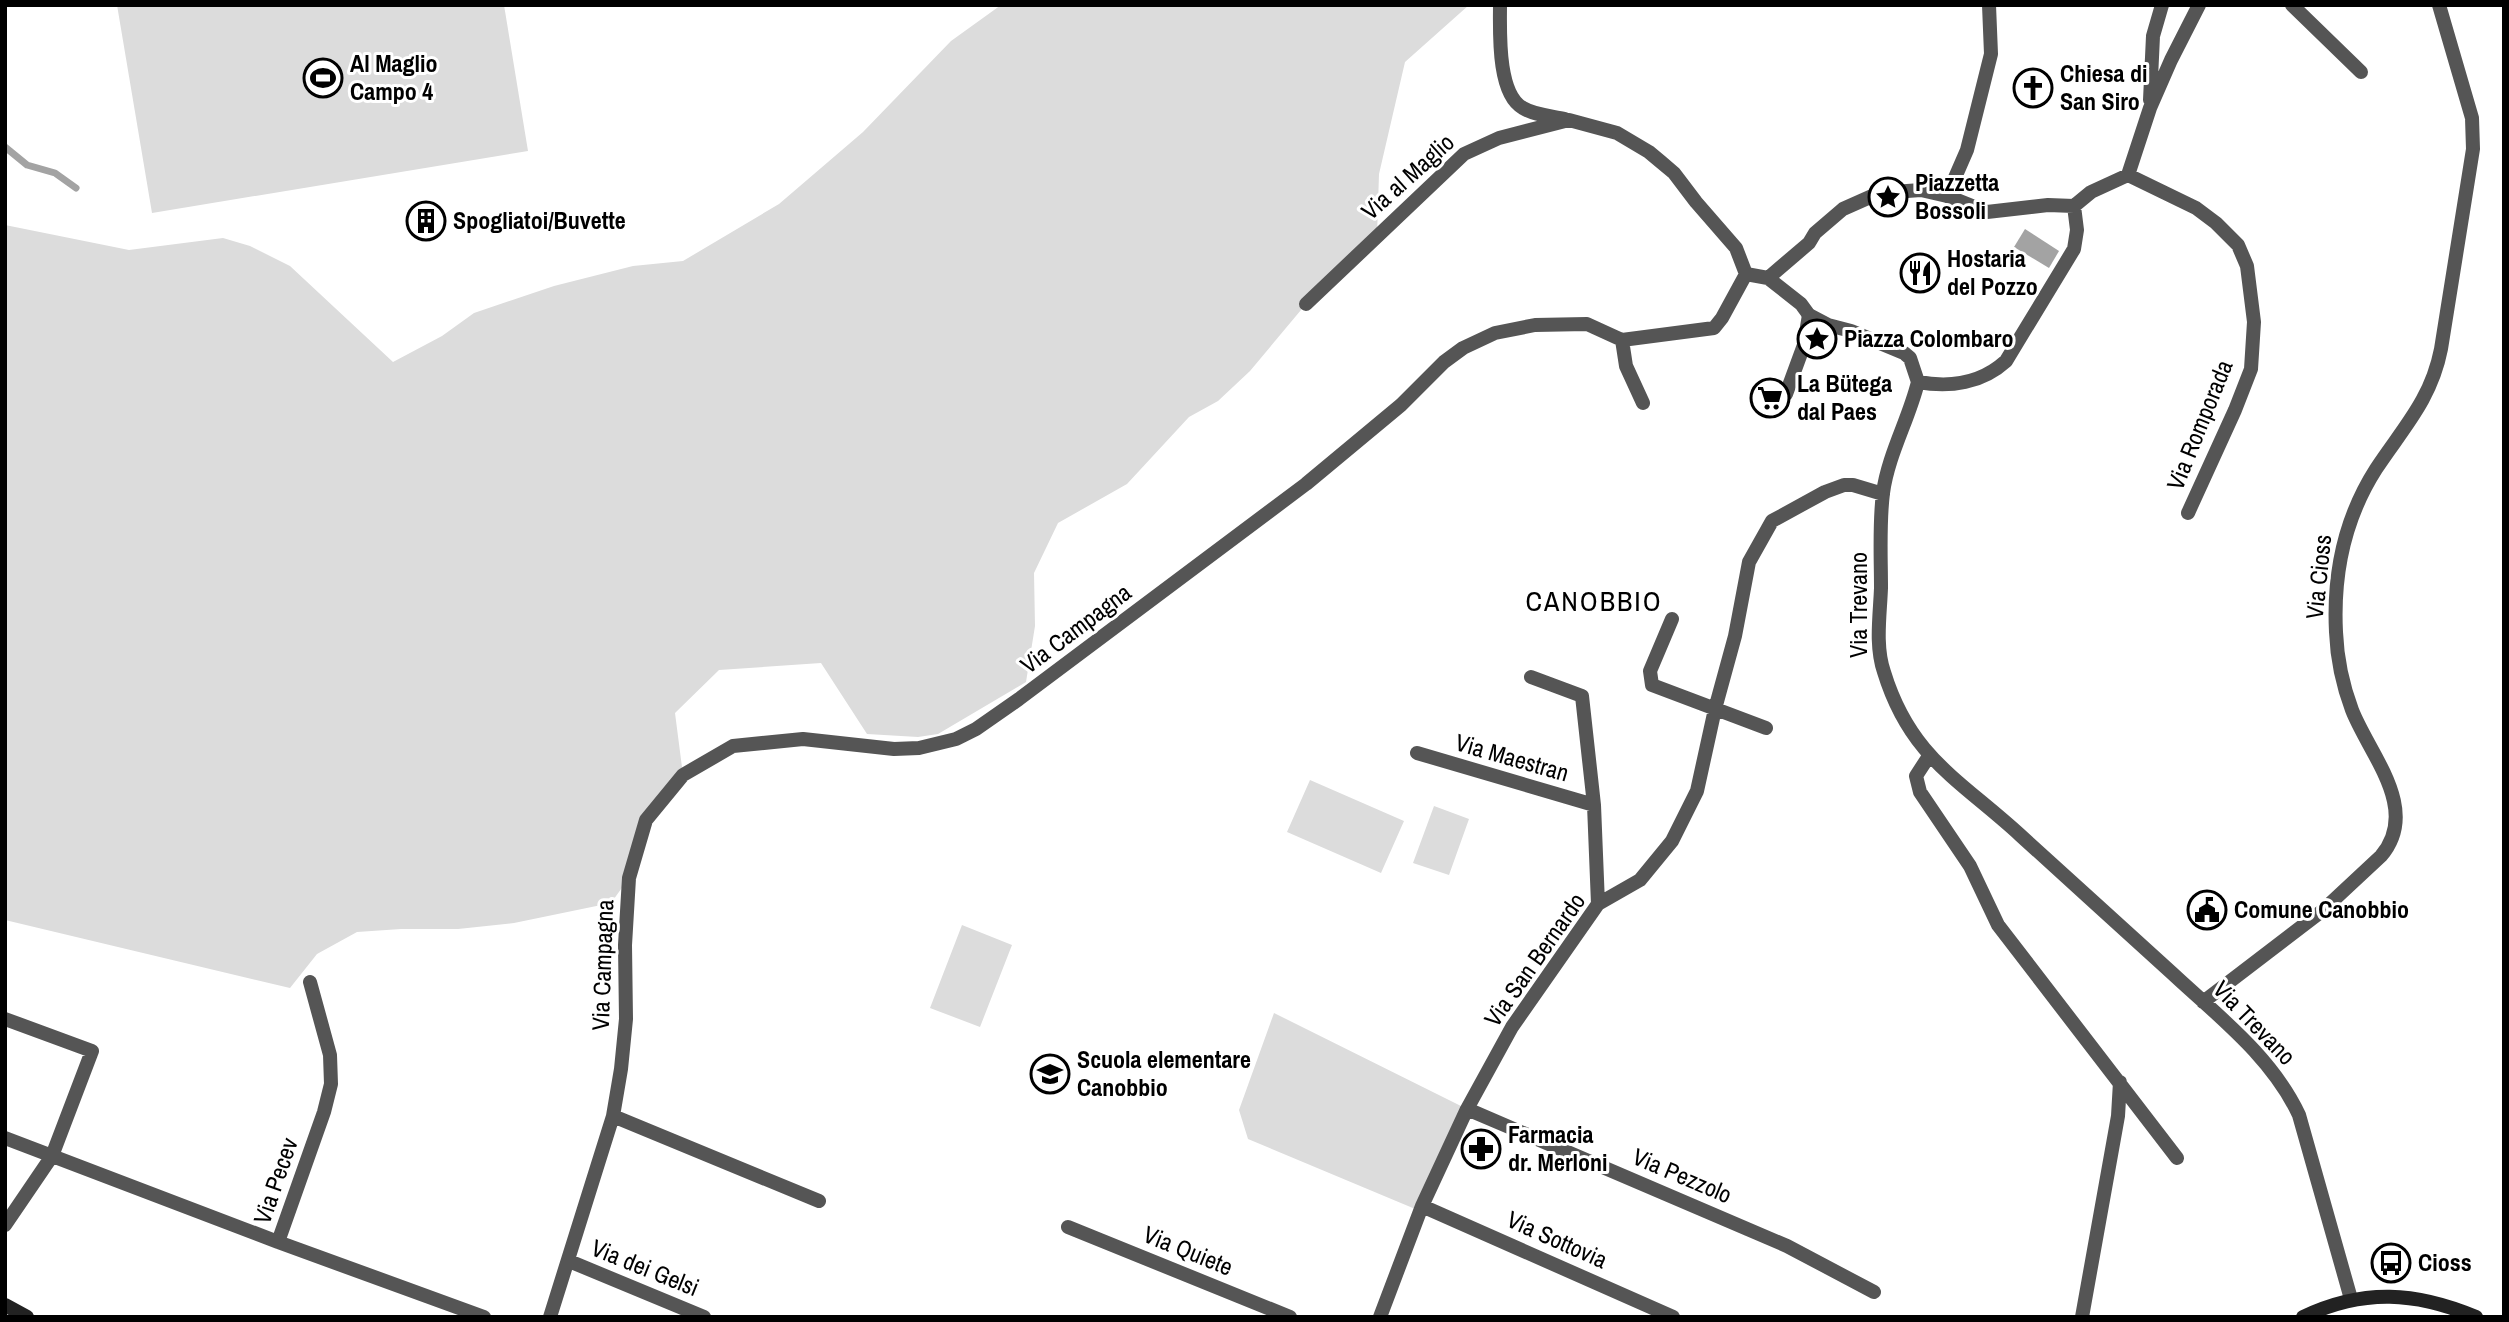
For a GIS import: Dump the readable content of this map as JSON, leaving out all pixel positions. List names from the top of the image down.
{
  "streets": {
    "street": [
      "Via al Maglio",
      "Via Romporada",
      "Via Cioss",
      "Via Trevano",
      "Via Campagna",
      "Via Maestran",
      "Via San Bernardo",
      "Via Pezzolo",
      "Via Pecev",
      "Via Sottovia",
      "Via Quiete",
      "Via dei Gelsi"
    ]
  },
  "crossings": [
    ["Via Cioss", "Via Trevano"],
    ["Via Trevano", "Via San Bernardo"],
    ["Via Campagna", "Via dei Gelsi"],
    ["Via Maestran", "Via San Bernardo"],
    ["Via San Bernardo", "Via Pezzolo"],
    ["Via San Bernardo", "Via Sottovia"]
  ],
  "districts": ["CANOBBIO"],
  "places": {
    "sports": ["Al Maglio Campo 4"],
    "church": ["Chiesa di San Siro"],
    "place": ["Piazzetta Bossoli", "Piazza Colombaro"],
    "building": ["Spogliatoi/Buvette"],
    "restaurant": ["Hostaria del Pozzo"],
    "supermarket": ["La Bütega dal Paes"],
    "public building": ["Comune Canobbio"],
    "school or university": ["Scuola elementare Canobbio"],
    "pharmacy": ["Farmacia dr. Merloni"],
    "bus stop": ["Cioss"]
  }
}
